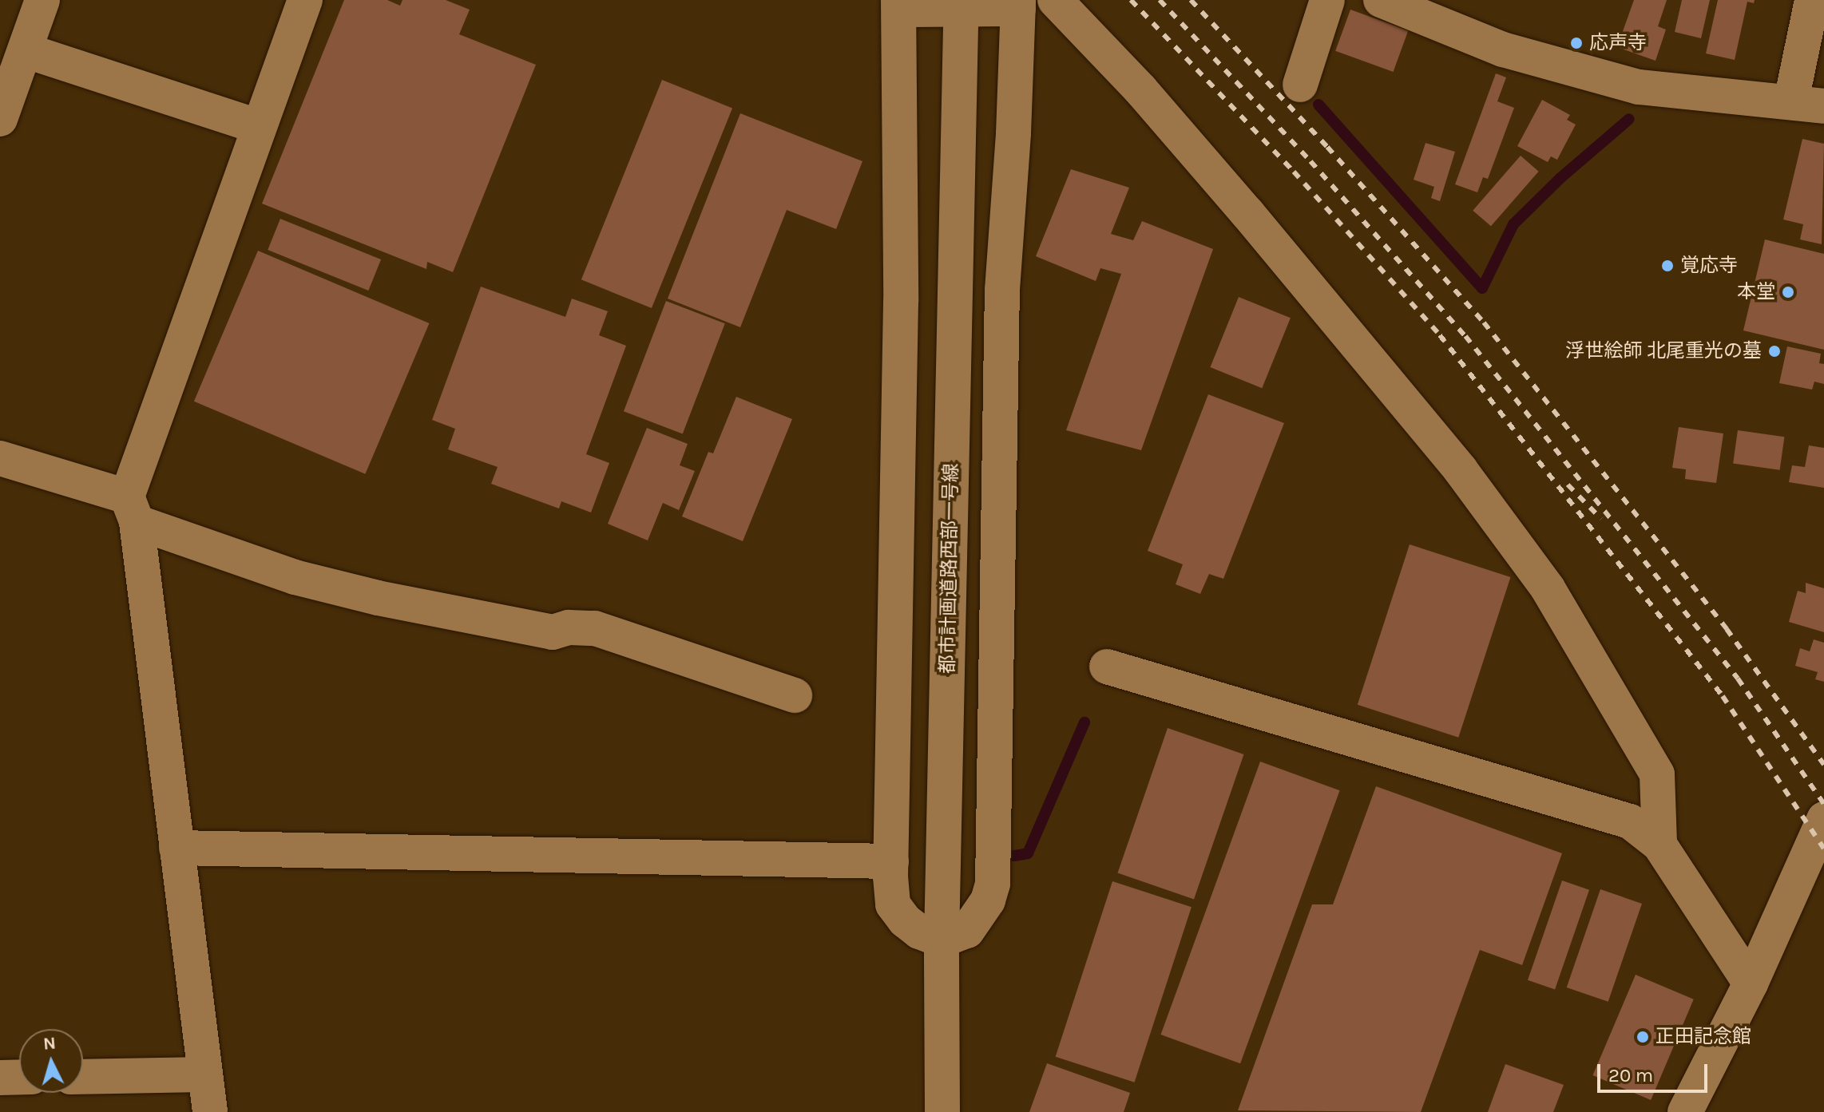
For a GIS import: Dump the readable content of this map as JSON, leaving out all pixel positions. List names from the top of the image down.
{
  "streets": {
    "street": ["都市計画道路西部一号線"]
  },
  "places": [
    "応声寺",
    "覚応寺",
    "本堂",
    "浮世絵師 北尾重光の墓",
    "正田記念館"
  ],
  "scale_bar": "20 m",
  "north": "top"
}
